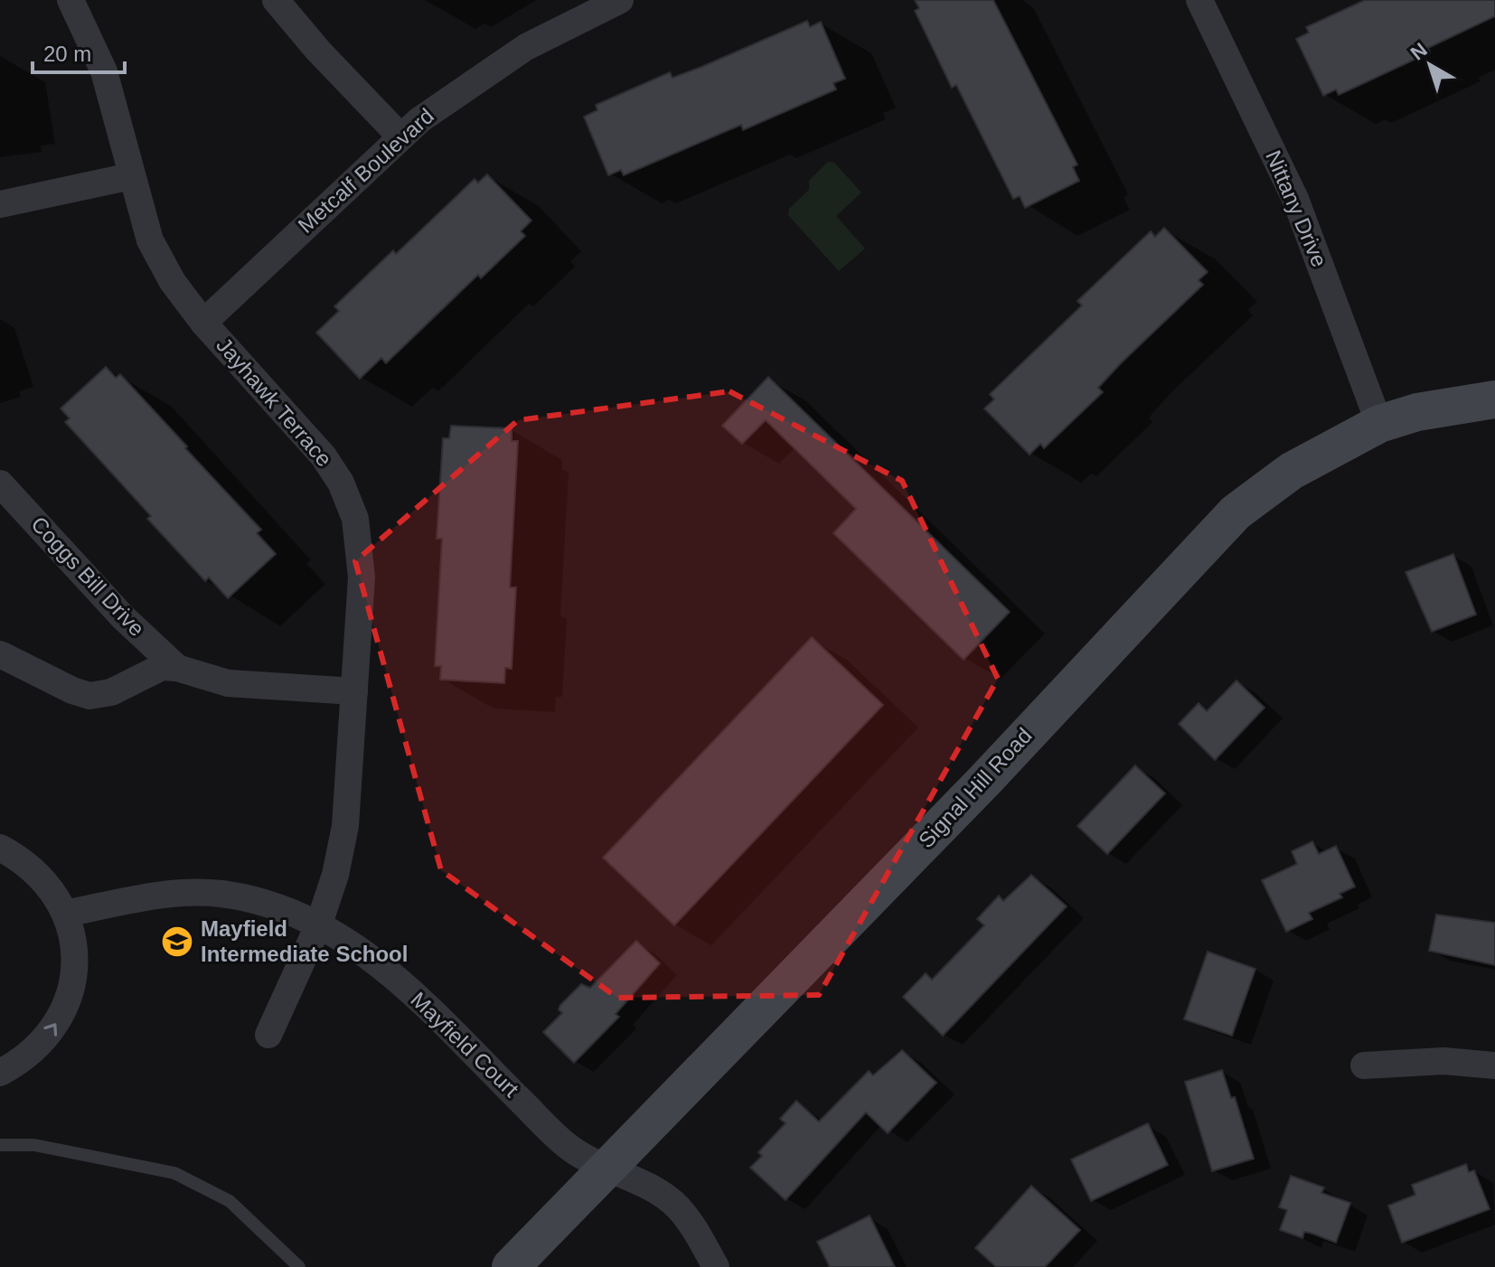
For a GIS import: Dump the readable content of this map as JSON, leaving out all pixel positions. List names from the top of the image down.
{
  "streets": {
    "main road": ["Signal Hill Road"],
    "street": [
      "Metcalf Boulevard",
      "Nittany Drive",
      "Jayhawk Terrace",
      "Coggs Bill Drive",
      "Mayfield Court"
    ]
  },
  "crossings": [
    ["Metcalf Boulevard", "Jayhawk Terrace"],
    ["Nittany Drive", "Signal Hill Road"],
    ["Jayhawk Terrace", "Coggs Bill Drive"],
    ["Jayhawk Terrace", "Mayfield Court"],
    ["Signal Hill Road", "Mayfield Court"]
  ],
  "places": {
    "school or university": ["Mayfield Intermediate School"]
  },
  "scale_bar": "20 m",
  "north": "top left"
}
